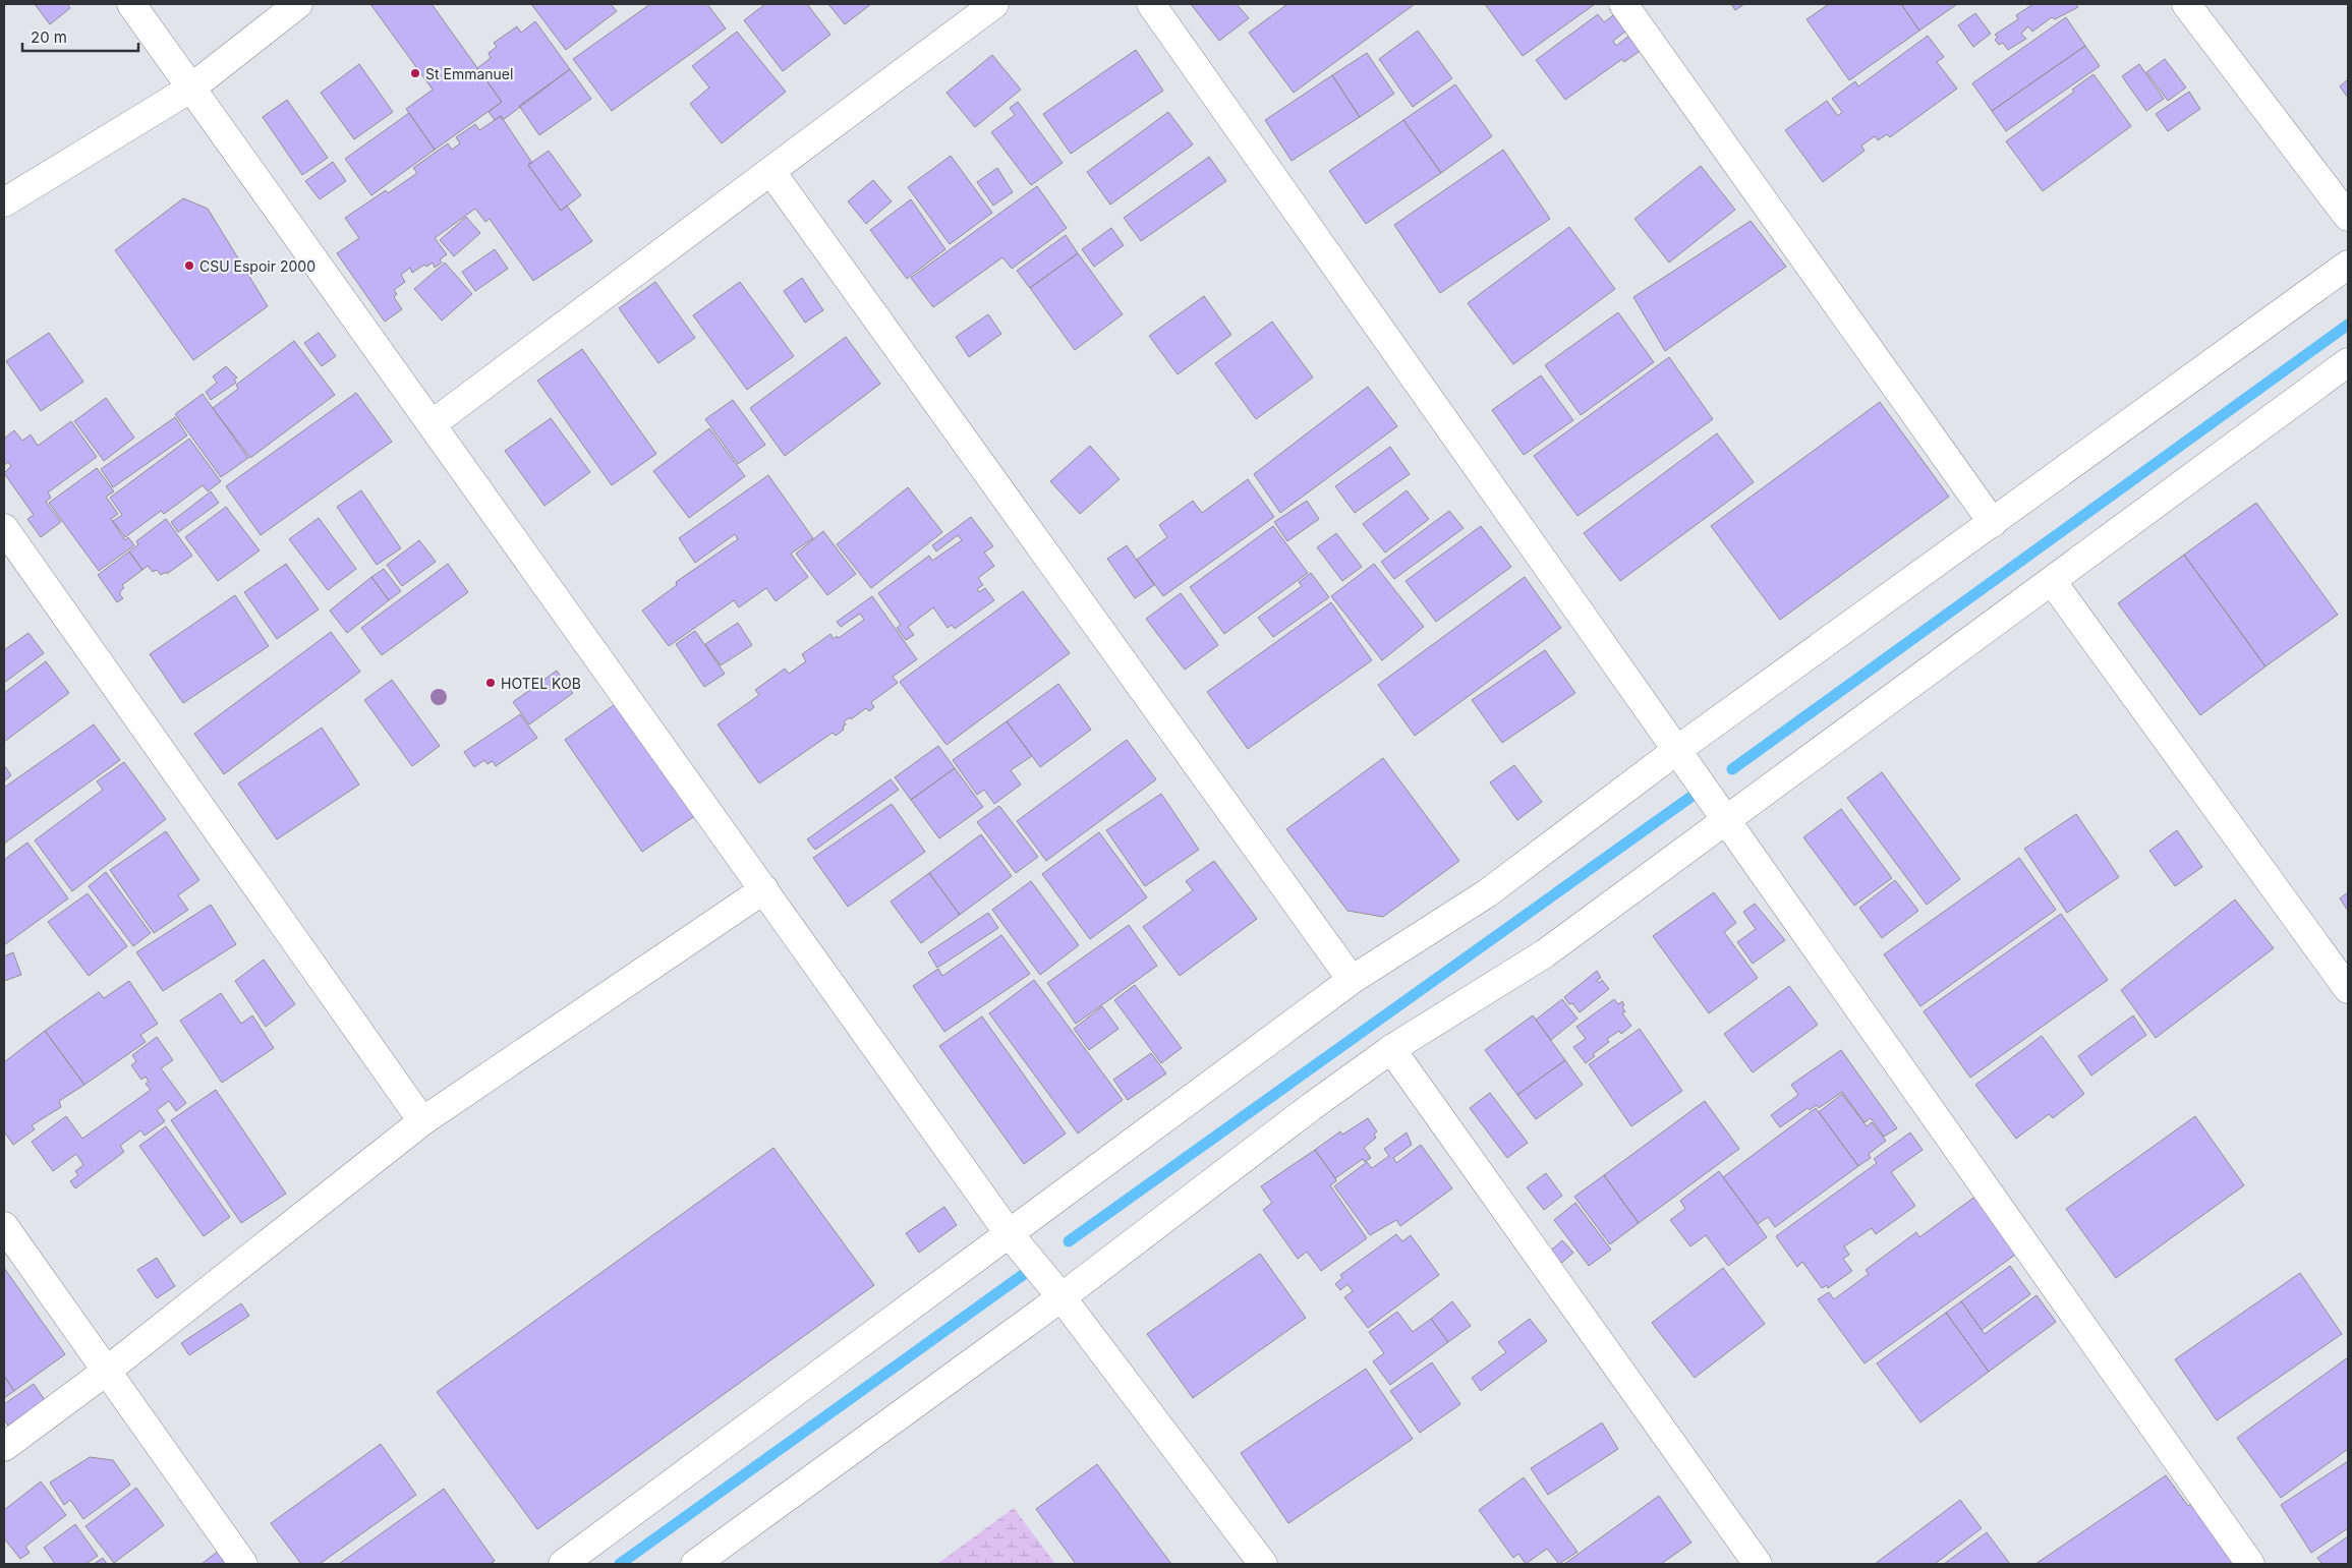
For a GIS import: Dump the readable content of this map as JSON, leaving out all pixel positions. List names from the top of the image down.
{
  "places": ["St Emmanuel", "CSU Espoir 2000", "HOTEL KOB"],
  "scale_bar": "20 m"
}
